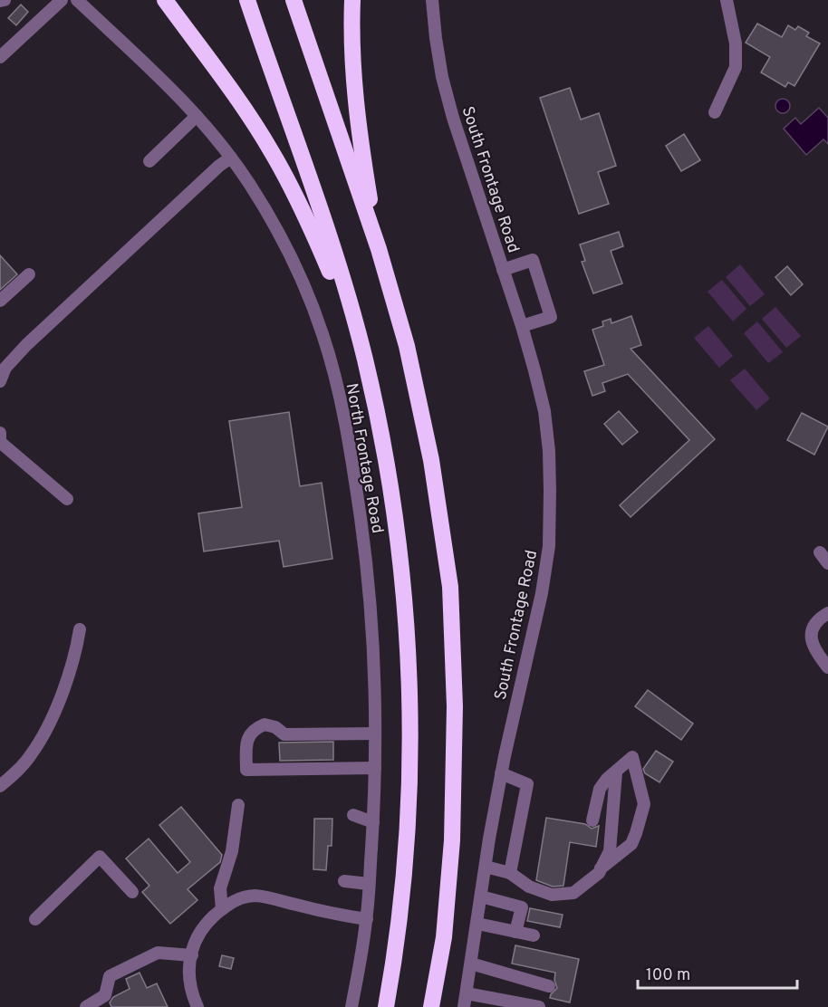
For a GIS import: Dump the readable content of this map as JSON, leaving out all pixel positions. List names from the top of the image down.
{
  "streets": {
    "street": ["South Frontage Road", "North Frontage Road"]
  },
  "scale_bar": "100 m"
}
